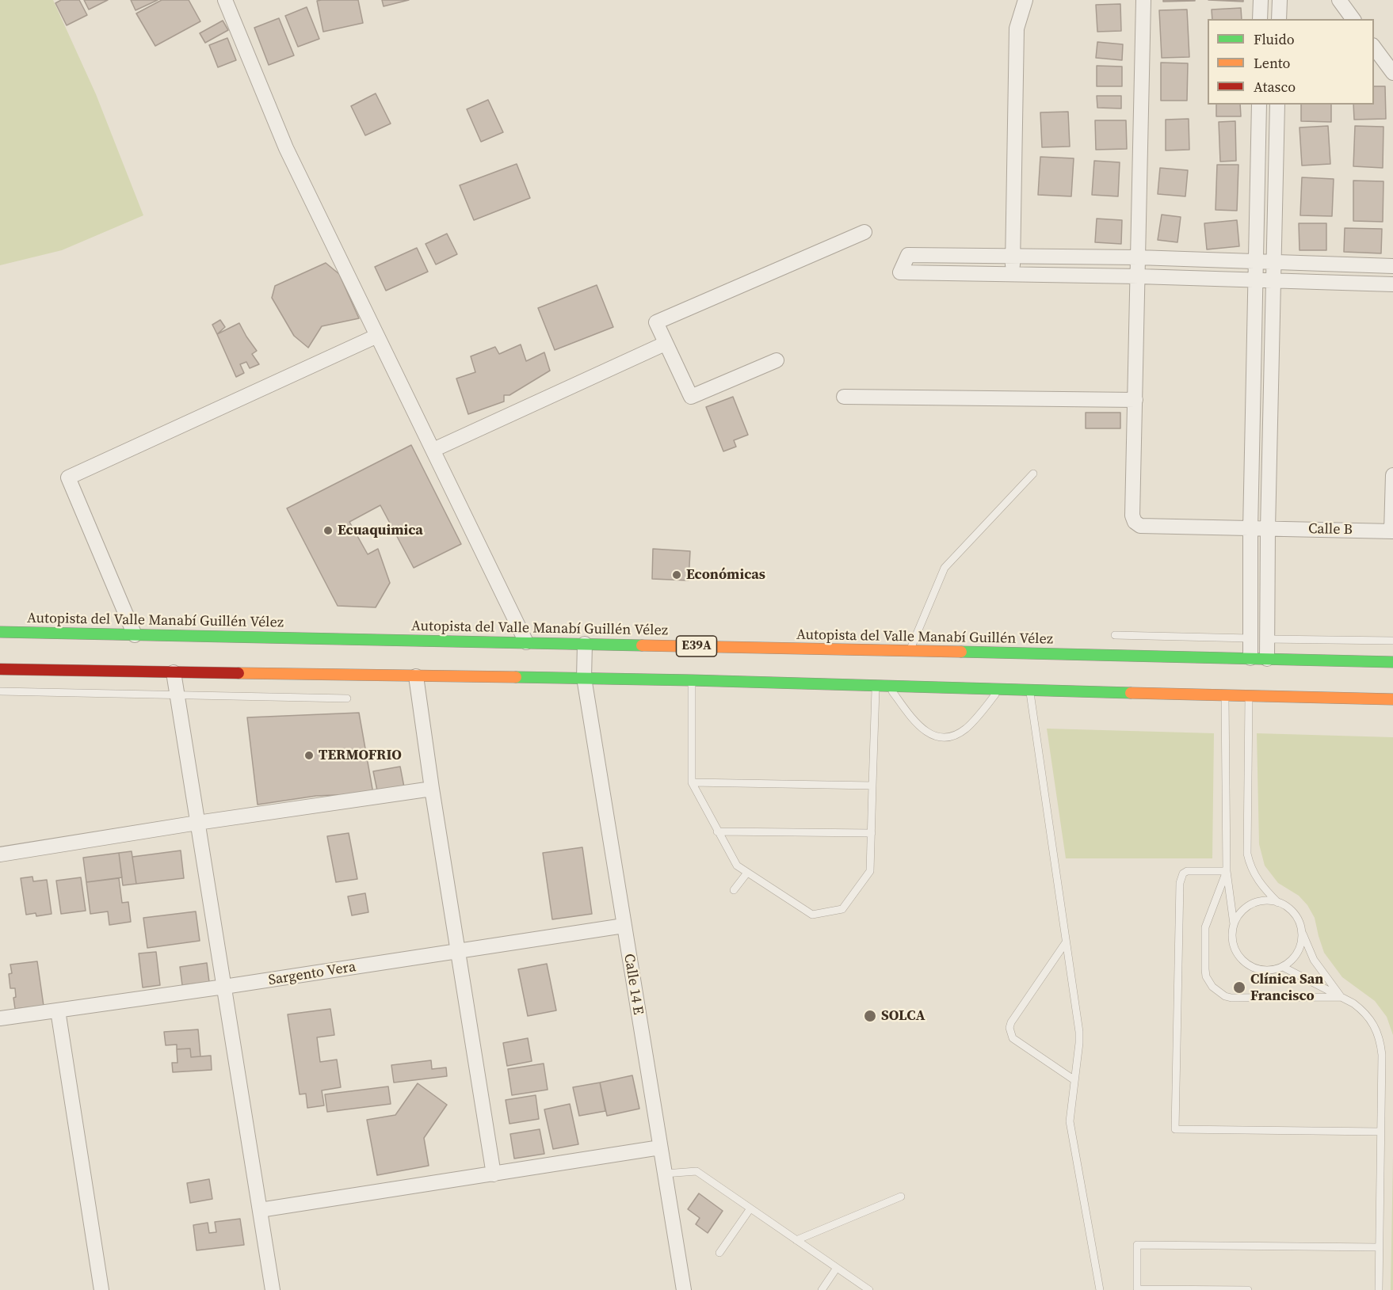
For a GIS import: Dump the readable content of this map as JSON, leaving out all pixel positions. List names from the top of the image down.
{
  "streets": {
    "main road": ["Autopista del Valle Manabí Guillén Vélez", "E39A"],
    "street": ["Calle B", "Sargento Vera", "Calle 14 E"]
  },
  "crossings": [
    ["Autopista del Valle Manabí Guillén Vélez", "Calle 14 E"],
    ["Sargento Vera", "Calle 14 E"]
  ],
  "places": [
    "Ecuaquimica",
    "Económicas",
    "TERMOFRIO",
    "Clínica San Francisco",
    "SOLCA"
  ],
  "legend": ["Fluido", "Lento", "Atasco"]
}
